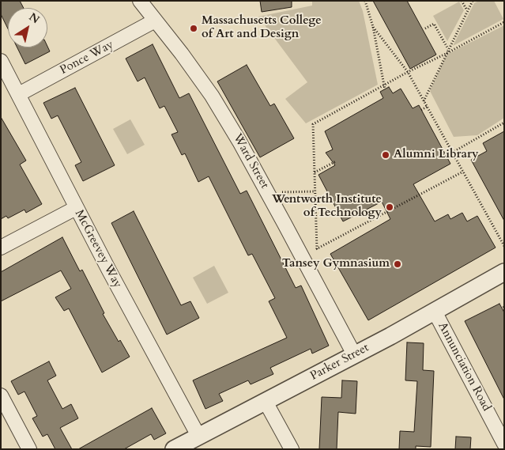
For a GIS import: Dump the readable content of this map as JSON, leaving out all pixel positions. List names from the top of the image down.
{
  "streets": {
    "street": [
      "Ponce Way",
      "Ward Street",
      "McGreevey Way",
      "Parker Street",
      "Annunciation Road"
    ]
  },
  "crossings": [
    ["Ponce Way", "Ward Street"],
    ["Ponce Way", "McGreevey Way"],
    ["Ward Street", "Parker Street"],
    ["McGreevey Way", "Parker Street"],
    ["Parker Street", "Annunciation Road"]
  ],
  "places": [
    "Massachusetts College of Art and Design",
    "Alumni Library",
    "Wentworth Institute of Technology",
    "Tansey Gymnasium"
  ],
  "north": "top right"
}
